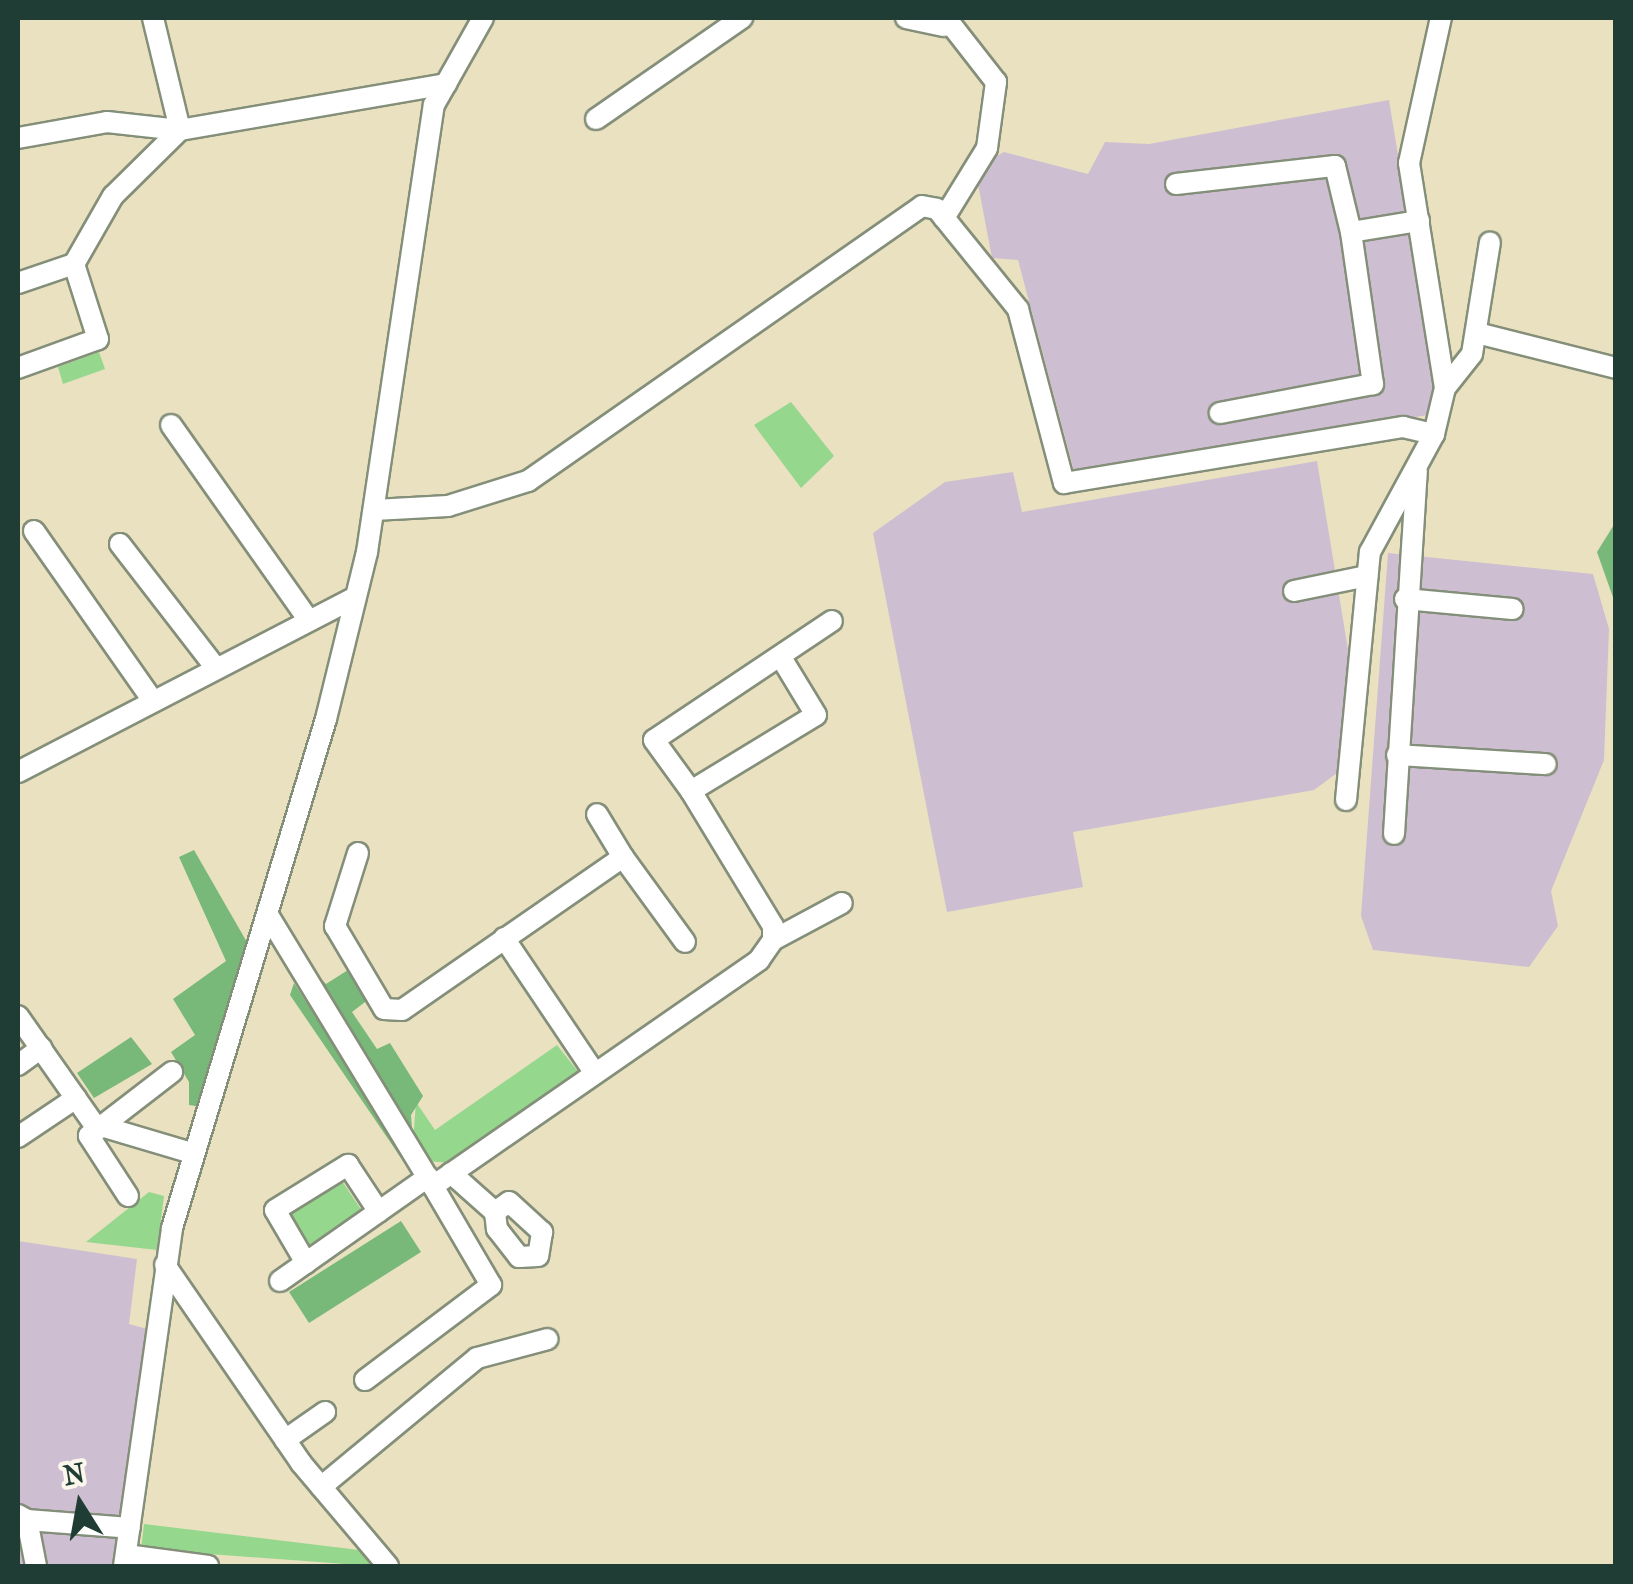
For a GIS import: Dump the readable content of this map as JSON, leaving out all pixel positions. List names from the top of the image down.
{
  "north": "top"
}
